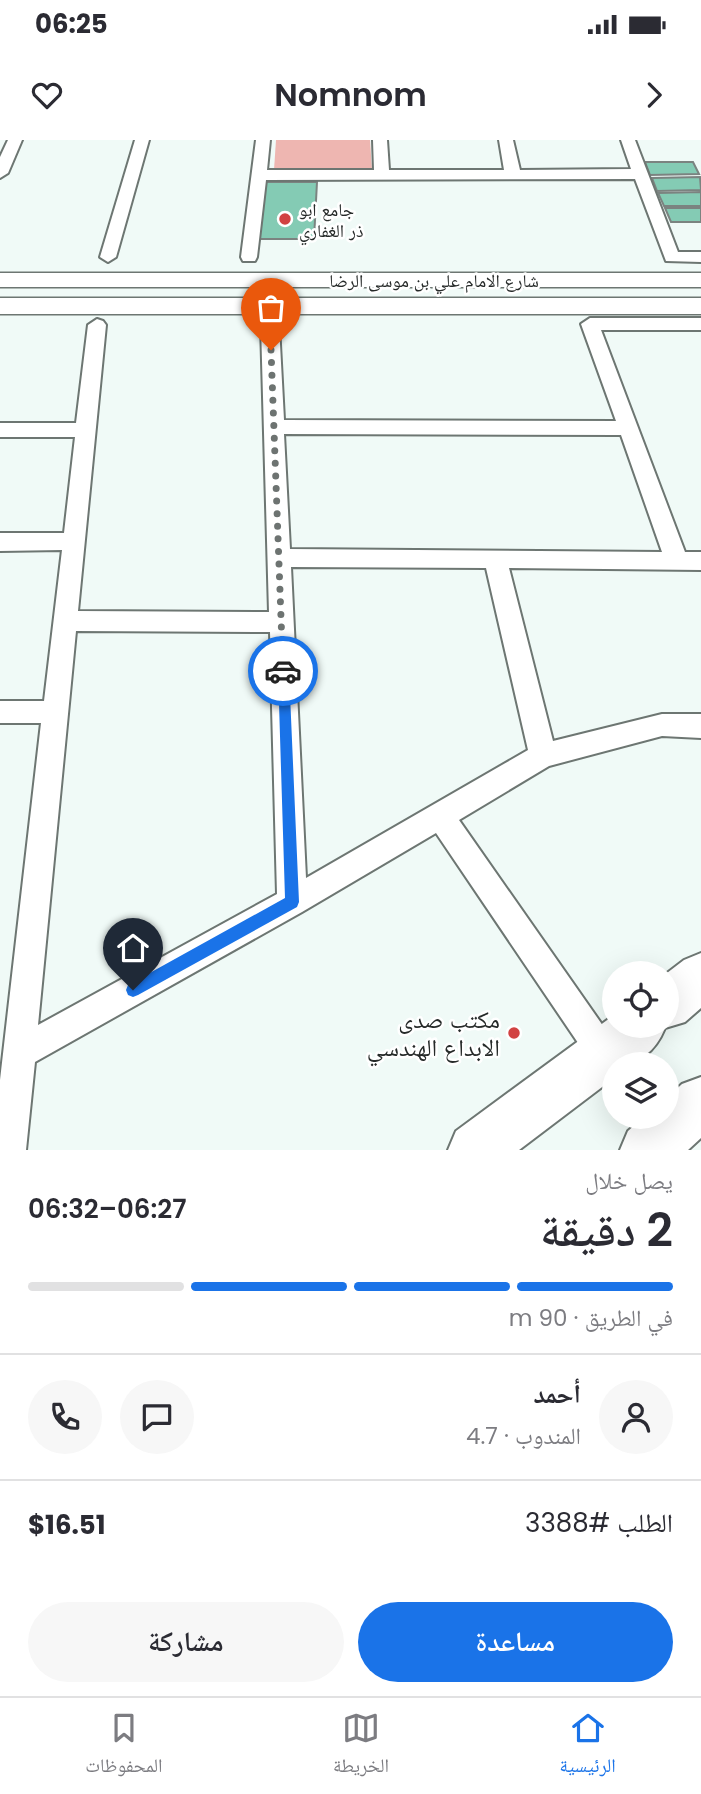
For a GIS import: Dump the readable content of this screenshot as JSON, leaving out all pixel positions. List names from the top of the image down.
{
  "streets": {
    "main road": ["شارع الامام علي بن موسى الرضا"]
  },
  "places": ["جامع ابو ذر الغفاري", "مكتب صدى الابداع الهندسي"],
  "page": {
    "status": "06:25",
    "header": "Nomnom",
    "heading": ["2 دقيقة", "يصل خلال", "06:27–06:32"],
    "panel": [
      "أحمد",
      "المندوب · 4.7",
      "الطلب #3388",
      "$16.51"
    ],
    "bar": "في الطريق · 90 m",
    "buttons": ["مساعدة", "مشاركة"],
    "tabs": ["الرئيسية", "الخريطة", "المحفوظات"]
  }
}
